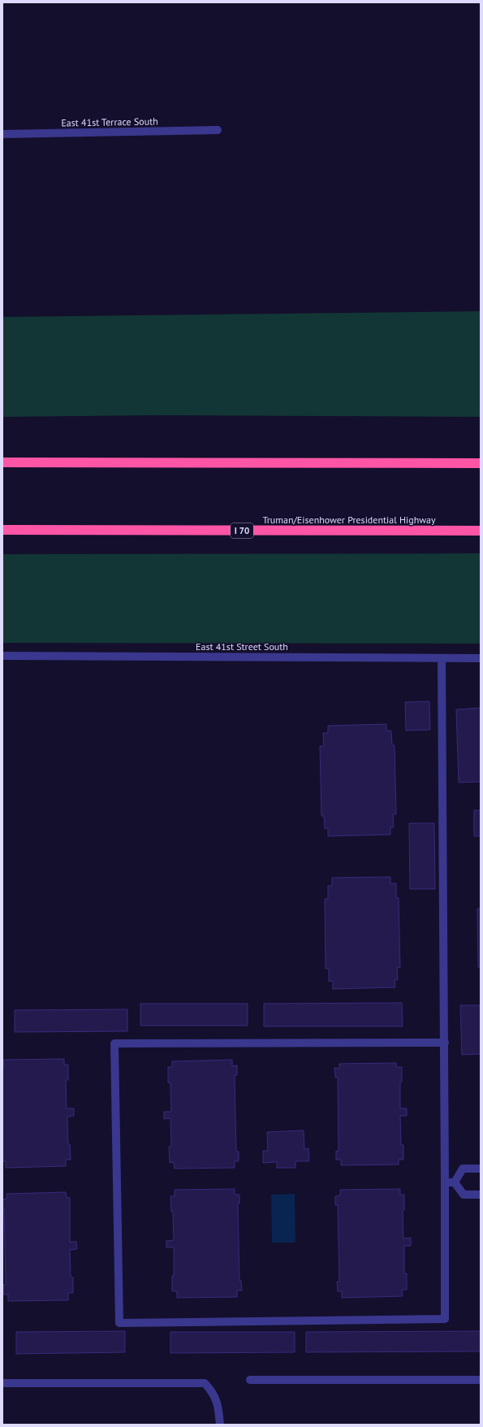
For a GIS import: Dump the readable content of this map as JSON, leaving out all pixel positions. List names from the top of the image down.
{
  "streets": {
    "highway": ["Truman/Eisenhower Presidential Highway", "I 70"],
    "street": ["East 41st Terrace South", "East 41st Street South"]
  }
}
